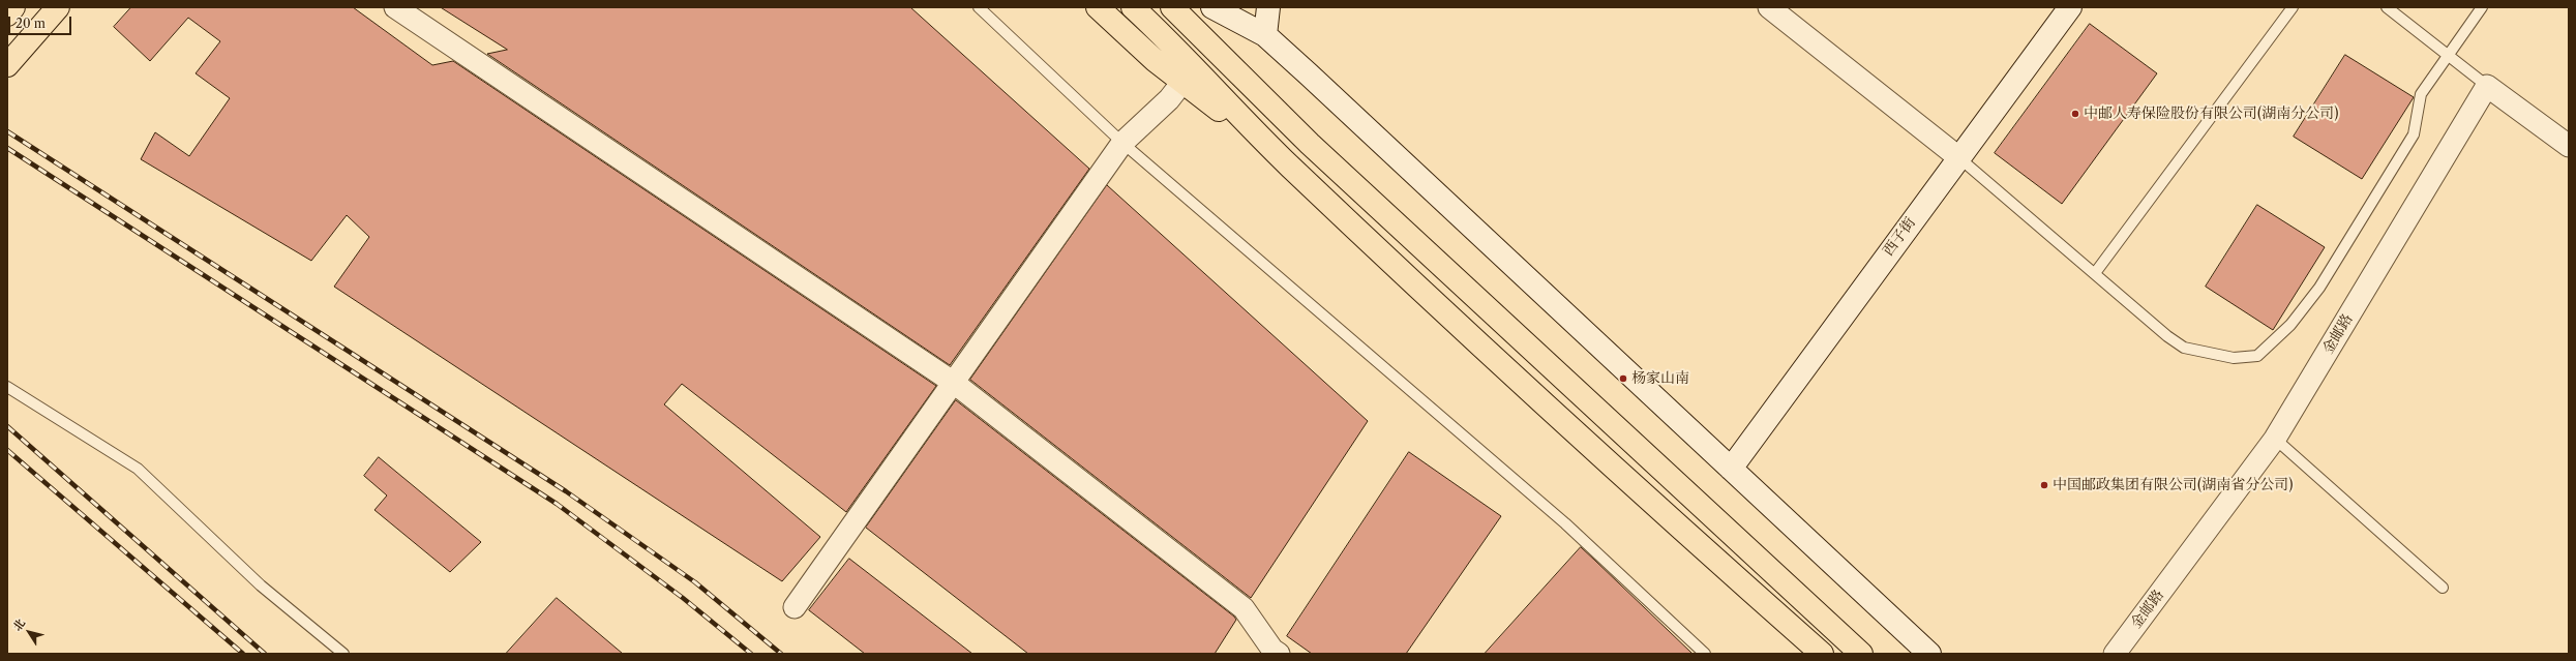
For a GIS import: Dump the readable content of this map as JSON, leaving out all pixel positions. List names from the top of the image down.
{
  "streets": {
    "street": ["西子街", "金邮路"]
  },
  "places": ["中邮人寿保险股份有限公司(湖南分公司)", "杨家山南", "中国邮政集团有限公司(湖南省分公司)"],
  "scale_bar": "20 m",
  "north": "top left"
}
